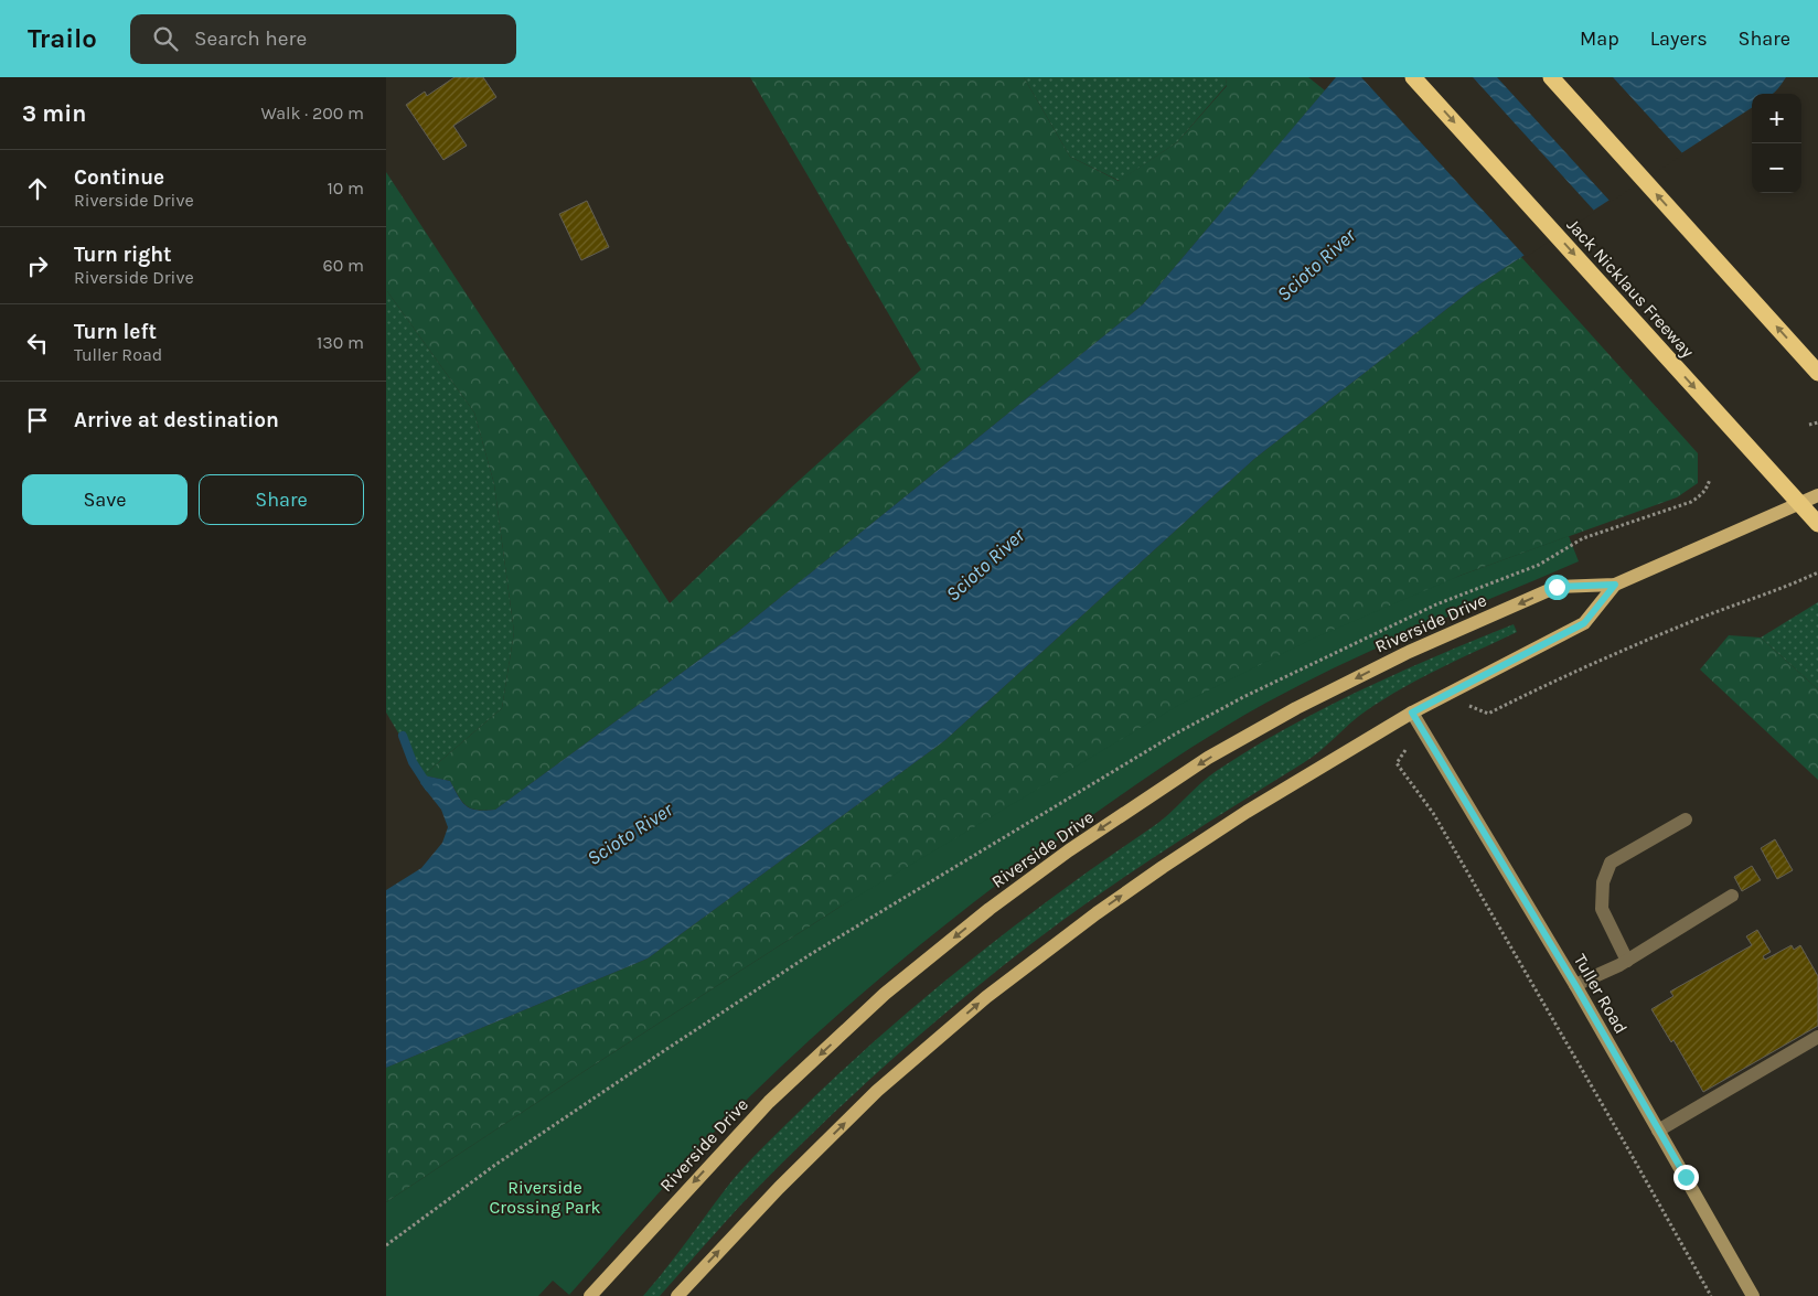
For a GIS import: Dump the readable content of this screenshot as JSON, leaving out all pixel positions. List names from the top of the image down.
{
  "streets": {
    "highway": ["Jack Nicklaus Freeway"],
    "main road": ["Riverside Drive"],
    "street": ["Tuller Road"]
  },
  "crossings": [
    ["Riverside Drive", "Tuller Road"]
  ],
  "water": ["Scioto River"],
  "parks": ["Riverside Crossing Park"],
  "page": {
    "header": "Trailo",
    "search": "Search here",
    "nav": ["Map", "Layers", "Share"],
    "heading": ["3 min", "Walk · 200 m"],
    "map_buttons": ["+", "−"],
    "list": [
      ["Continue", "Riverside Drive", "10 m"],
      ["Turn right", "Riverside Drive", "60 m"],
      ["Turn left", "Tuller Road", "130 m"],
      "Arrive at destination"
    ],
    "buttons": ["Save", "Share"]
  }
}
